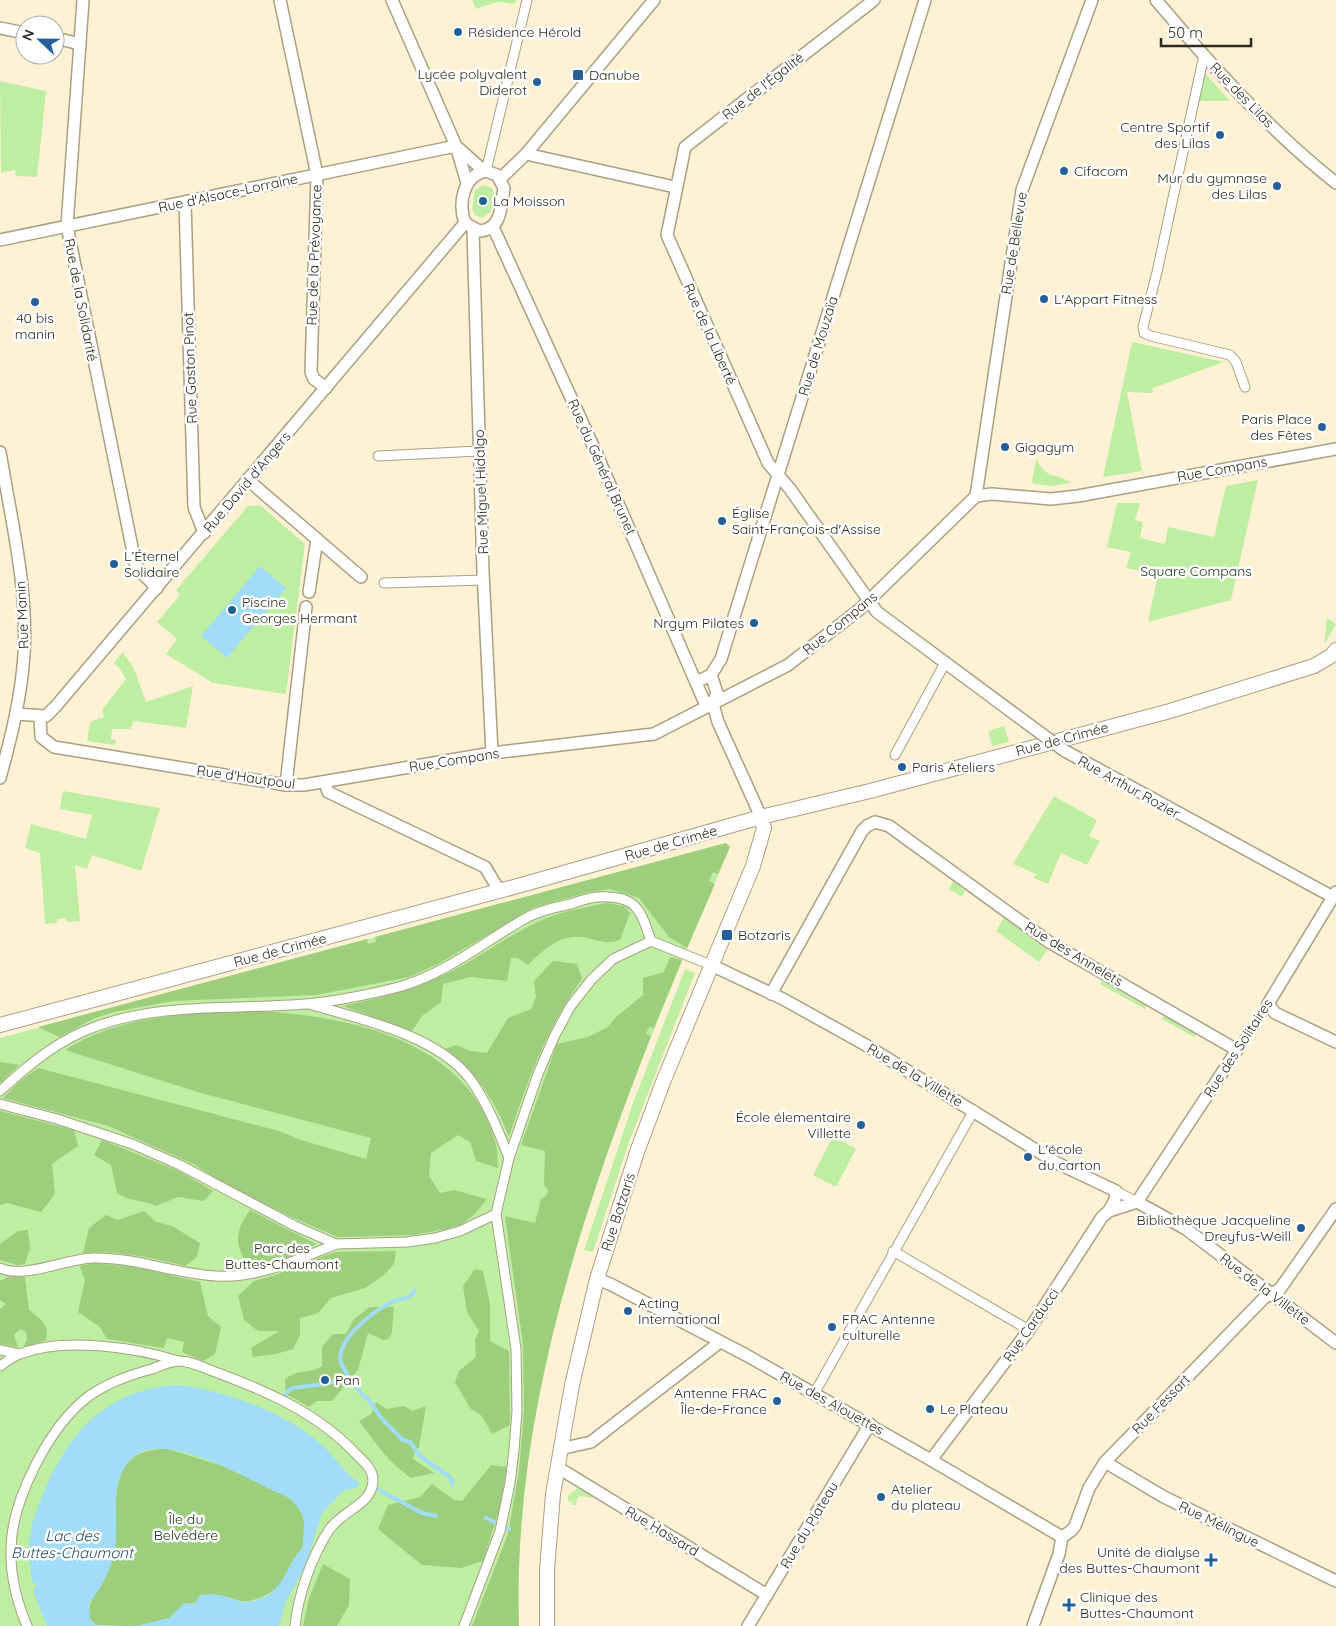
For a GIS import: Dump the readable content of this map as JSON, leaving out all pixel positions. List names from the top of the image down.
{
  "streets": {
    "street": [
      "Rue de l'Égalité",
      "Rue des Lilas",
      "Rue d'Alsace-Lorraine",
      "Rue de Bellevue",
      "Rue de la Prévoyance",
      "Rue de la Solidarité",
      "Rue de la Liberté",
      "Rue de Mouzaïa",
      "Rue Gaston Pinot",
      "Rue du Général Brunet",
      "Rue Compans",
      "Rue David d'Angers",
      "Rue Miguel Hidalgo",
      "Rue Manin",
      "Rue de Crimée",
      "Rue d'Hautpoul",
      "Rue Arthur Rozier",
      "Rue des Annelets",
      "Rue des Solitaires",
      "Rue de la Villette",
      "Rue Botzaris",
      "Rue Carducci",
      "Rue des Alouettes",
      "Rue Fessart",
      "Rue Mélingue",
      "Rue du Plateau",
      "Rue Hassard"
    ]
  },
  "crossings": [
    ["Rue de l'Égalité", "Rue de la Liberté"],
    ["Rue d'Alsace-Lorraine", "Rue de la Prévoyance"],
    ["Rue d'Alsace-Lorraine", "Rue de la Solidarité"],
    ["Rue d'Alsace-Lorraine", "Rue Gaston Pinot"],
    ["Rue de Bellevue", "Rue Compans"],
    ["Rue de la Prévoyance", "Rue David d'Angers"],
    ["Rue de la Solidarité", "Rue David d'Angers"],
    ["Rue de la Liberté", "Rue de Mouzaïa"],
    ["Rue de la Liberté", "Rue Compans"],
    ["Rue de la Liberté", "Rue Arthur Rozier"],
    ["Rue de Mouzaïa", "Rue du Général Brunet"],
    ["Rue Gaston Pinot", "Rue David d'Angers"],
    ["Rue du Général Brunet", "Rue Compans"],
    ["Rue du Général Brunet", "Rue David d'Angers"],
    ["Rue du Général Brunet", "Rue Miguel Hidalgo"],
    ["Rue du Général Brunet", "Rue de Crimée"],
    ["Rue du Général Brunet", "Rue Botzaris"],
    ["Rue Compans", "Rue Miguel Hidalgo"],
    ["Rue Compans", "Rue d'Hautpoul"],
    ["Rue Compans", "Rue Arthur Rozier"],
    ["Rue David d'Angers", "Rue Miguel Hidalgo"],
    ["Rue David d'Angers", "Rue d'Hautpoul"],
    ["Rue de Crimée", "Rue Botzaris"],
    ["Rue Arthur Rozier", "Rue des Solitaires"],
    ["Rue des Annelets", "Rue des Solitaires"],
    ["Rue des Annelets", "Rue de la Villette"],
    ["Rue des Solitaires", "Rue de la Villette"],
    ["Rue de la Villette", "Rue Botzaris"],
    ["Rue de la Villette", "Rue Fessart"],
    ["Rue Botzaris", "Rue des Alouettes"],
    ["Rue Botzaris", "Rue Hassard"],
    ["Rue Carducci", "Rue des Alouettes"],
    ["Rue des Alouettes", "Rue Fessart"],
    ["Rue des Alouettes", "Rue du Plateau"],
    ["Rue Fessart", "Rue Mélingue"],
    ["Rue du Plateau", "Rue Hassard"]
  ],
  "water": ["Lac des Buttes-Chaumont"],
  "parks": ["Square Compans", "Parc des Buttes-Chaumont", "Île du Belvédère"],
  "places": {
    "other": [
      "Résidence Hérold",
      "Lycée polyvalent Diderot",
      "Centre Sportif des Lilas",
      "Cifacom",
      "Mur du gymnase des Lilas",
      "La Moisson",
      "L'Appart Fitness",
      "40 bis manin",
      "Paris Place des Fêtes",
      "Gigagym",
      "Église Saint-François-d'Assise",
      "L’Éternel Solidaire",
      "Piscine Georges Hermant",
      "Nrgym Pilates",
      "Paris Ateliers",
      "École élementaire Villette",
      "L'école du carton",
      "Bibliothèque Jacqueline Dreyfus-Weill",
      "Acting International",
      "FRAC Antenne culturelle",
      "Pan",
      "Antenne FRAC Île-de-France",
      "Le Plateau",
      "Atelier du plateau"
    ],
    "transit": ["Danube", "Botzaris"],
    "health": ["Unité de dialyse des Buttes-Chaumont", "Clinique des Buttes-Chaumont"]
  },
  "scale_bar": "50 m",
  "north": "left"
}
